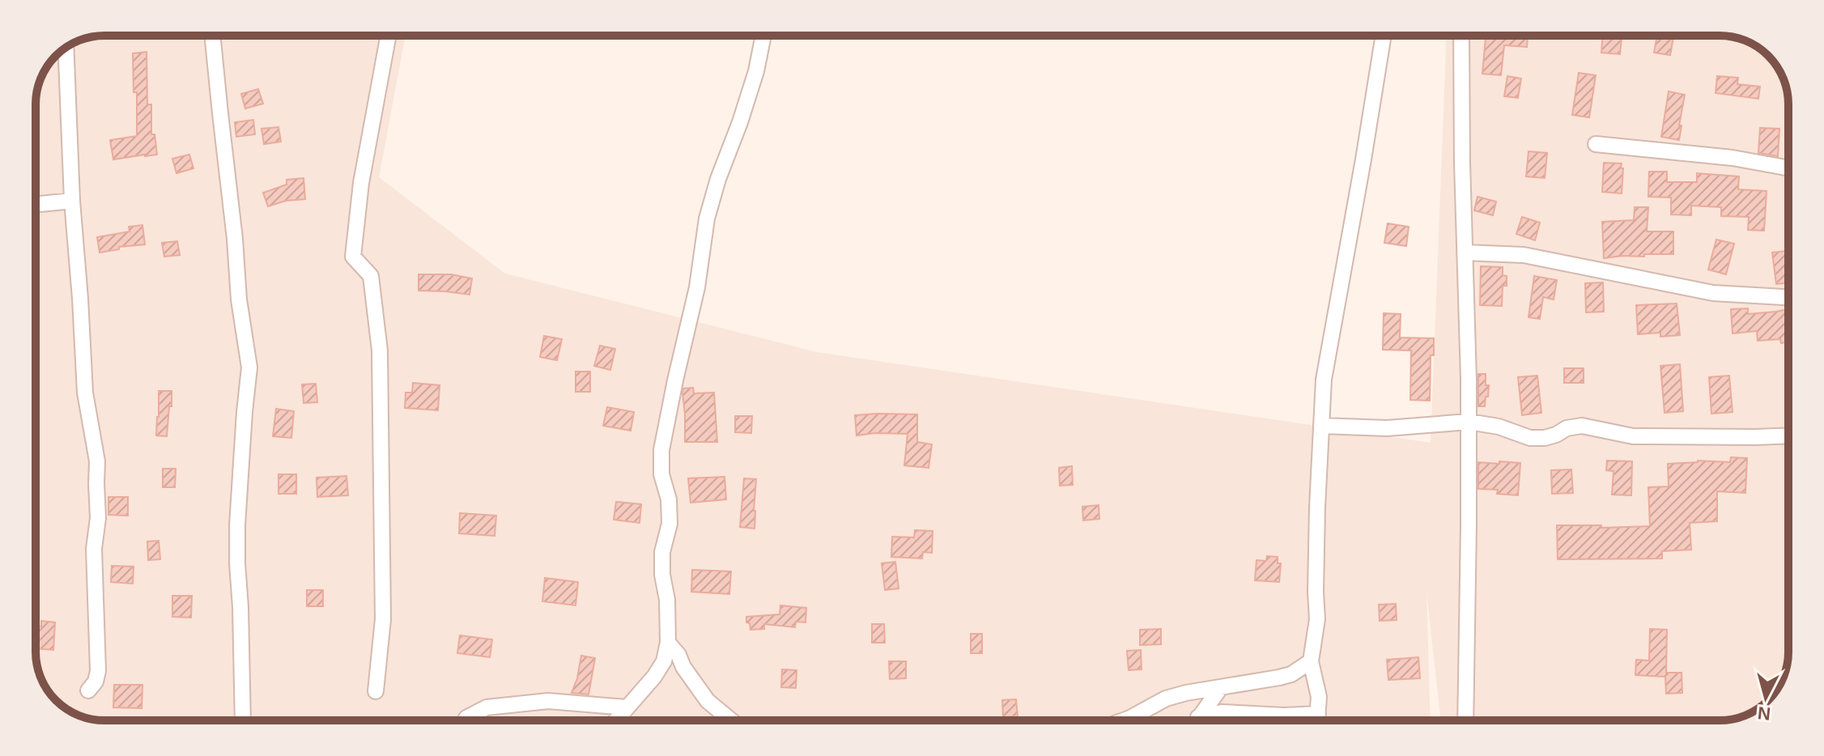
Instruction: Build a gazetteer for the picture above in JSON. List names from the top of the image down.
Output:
{
  "north": "bottom"
}
